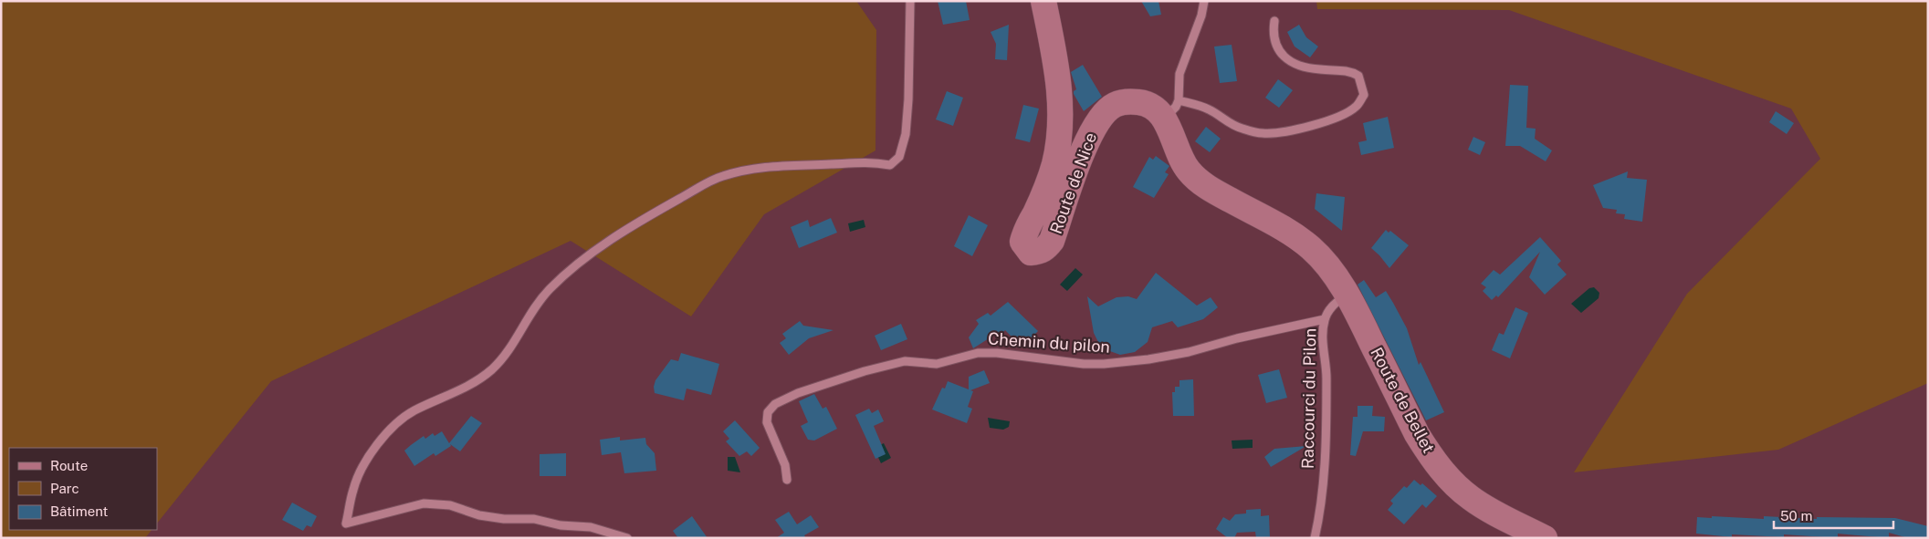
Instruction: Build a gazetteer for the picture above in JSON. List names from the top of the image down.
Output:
{
  "streets": {
    "main road": ["Route de Nice", "Route de Bellet"],
    "street": ["Chemin du pilon", "Raccourci du Pilon"]
  },
  "crossings": [
    ["Route de Nice", "Route de Bellet"],
    ["Chemin du pilon", "Raccourci du Pilon"],
    ["Raccourci du Pilon", "Route de Bellet"]
  ],
  "legend": ["Route", "Parc", "Bâtiment"],
  "scale_bar": "50 m"
}
